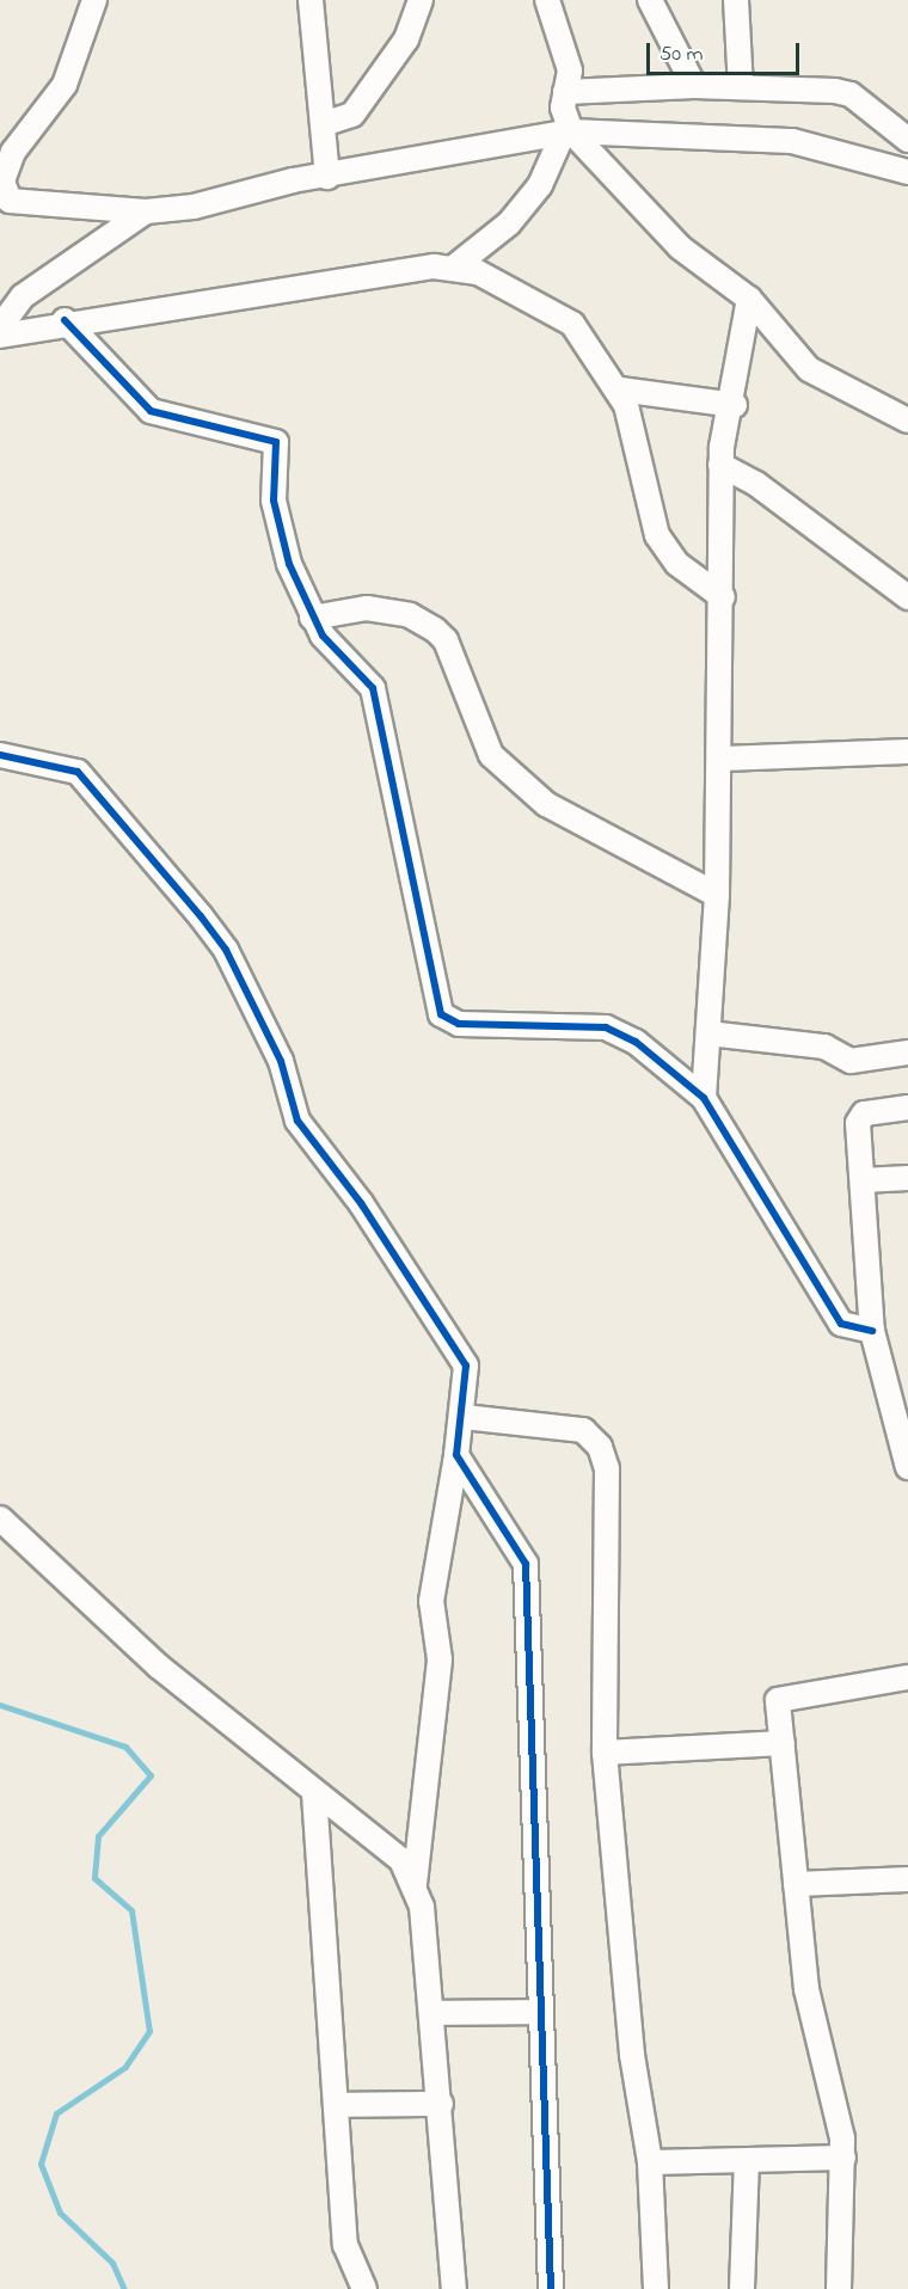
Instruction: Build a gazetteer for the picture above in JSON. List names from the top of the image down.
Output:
{
  "scale_bar": "50 m"
}
